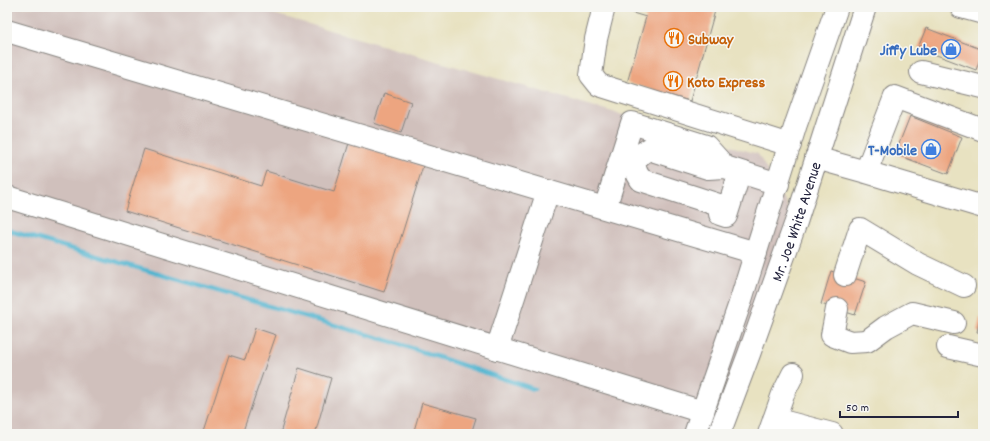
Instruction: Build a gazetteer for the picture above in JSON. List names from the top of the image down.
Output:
{
  "streets": {
    "main road": ["Mr. Joe White Avenue"]
  },
  "places": {
    "restaurant": ["Subway", "Koto Express"],
    "shop": ["Jiffy Lube", "T-Mobile"]
  },
  "scale_bar": "50 m"
}
